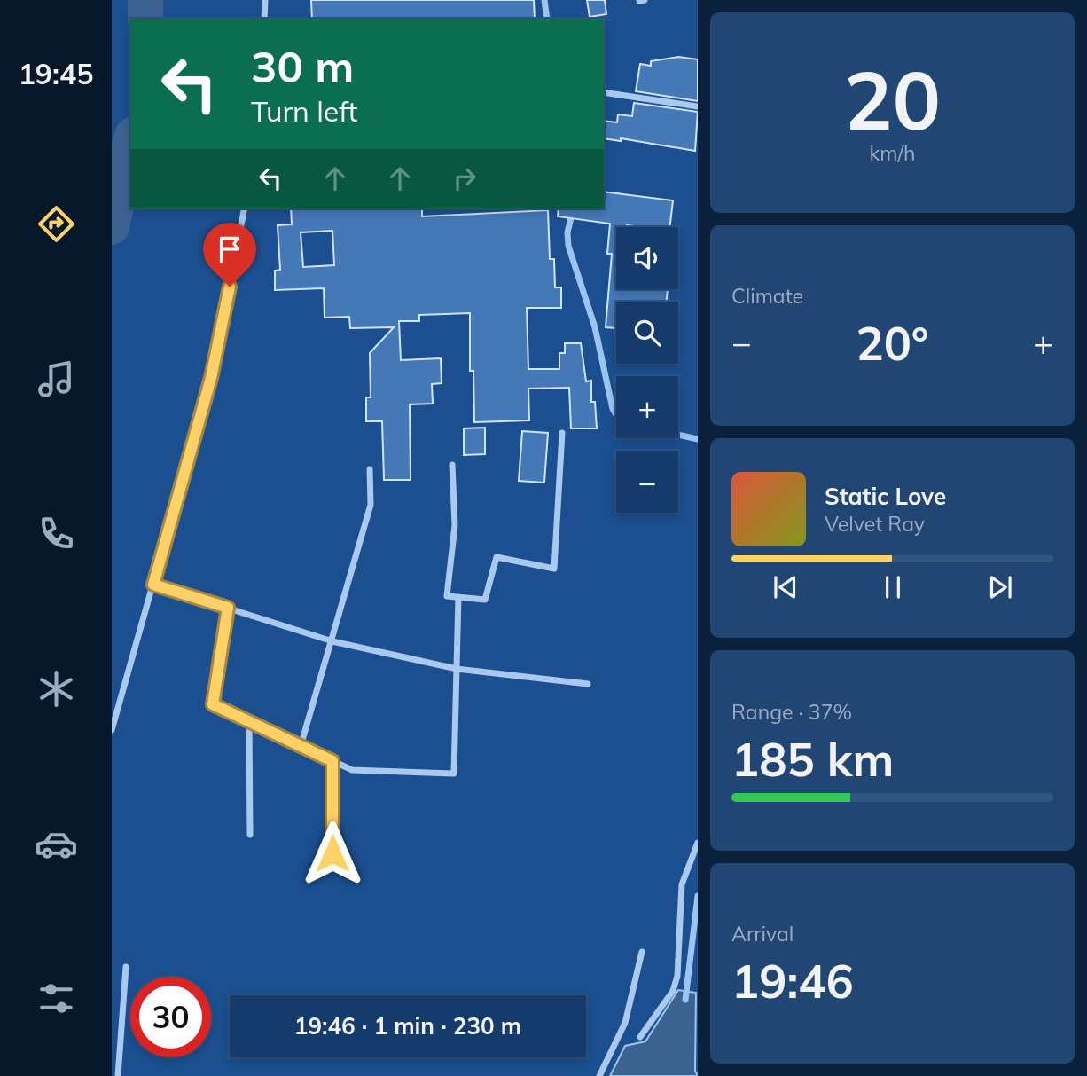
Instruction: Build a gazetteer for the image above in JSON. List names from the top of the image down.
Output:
{
  "page": {
    "tabs": "19:45",
    "tile": [
      ["20", "km/h"],
      "Climate",
      ["Range · 37%", "185 km"],
      ["Arrival", "19:46"]
    ],
    "turn": ["30 m", "Turn left"],
    "map_buttons": ["+", "−"],
    "heat": ["−", "20°", "+"],
    "song": ["Static Love", "Velvet Ray"],
    "limit": "30",
    "trip": "19:46 · 1 min · 230 m"
  }
}
